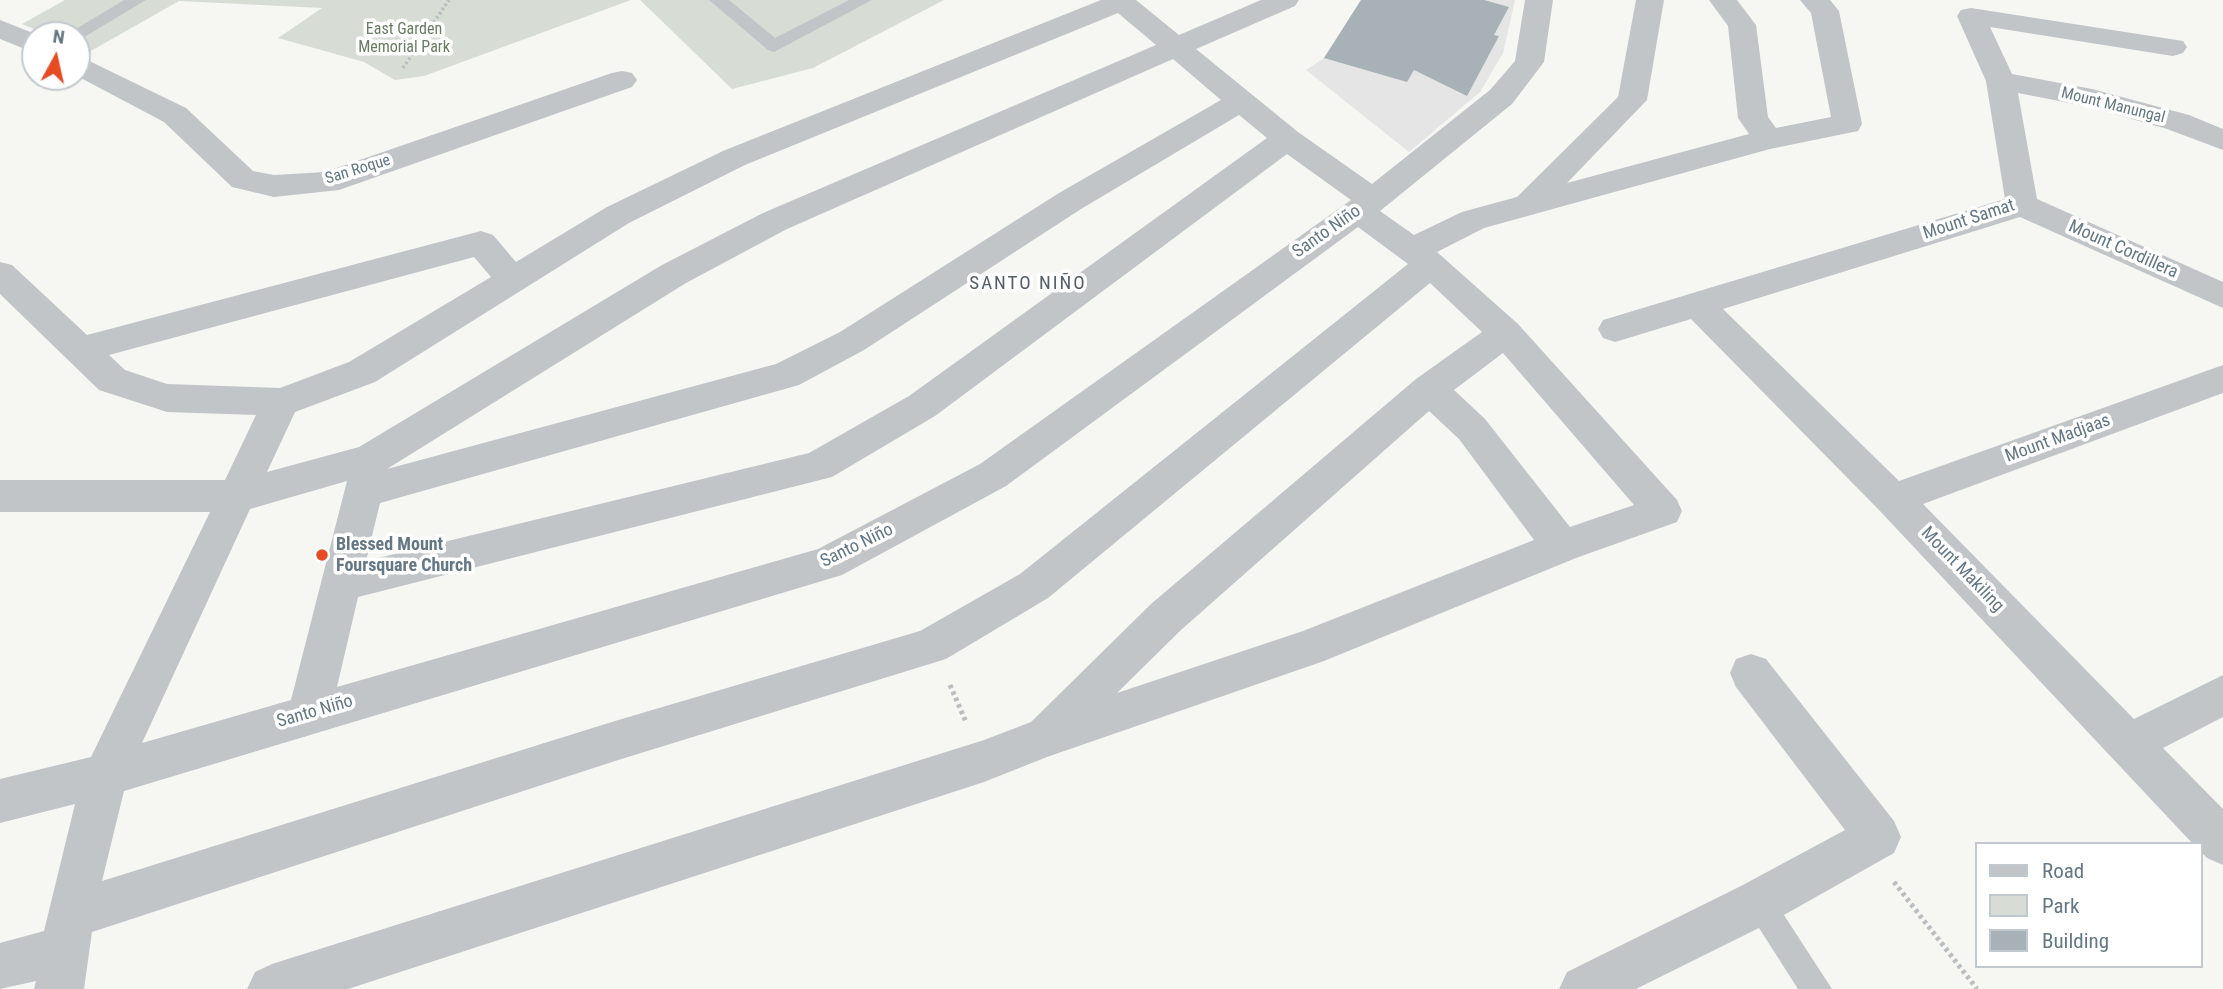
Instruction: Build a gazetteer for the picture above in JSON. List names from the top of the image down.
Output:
{
  "streets": {
    "street": [
      "Mount Manungal",
      "San Roque",
      "Mount Samat",
      "Santo Niño",
      "Mount Cordillera",
      "Mount Madjaas",
      "Mount Makiling"
    ]
  },
  "crossings": [
    ["Mount Manungal", "Mount Samat"],
    ["Mount Samat", "Mount Cordillera"],
    ["Mount Samat", "Mount Makiling"],
    ["Mount Madjaas", "Mount Makiling"]
  ],
  "districts": ["SANTO NIÑO"],
  "parks": ["East Garden Memorial Park"],
  "places": ["Blessed Mount Foursquare Church"],
  "legend": ["Road", "Park", "Building"],
  "north": "top"
}
